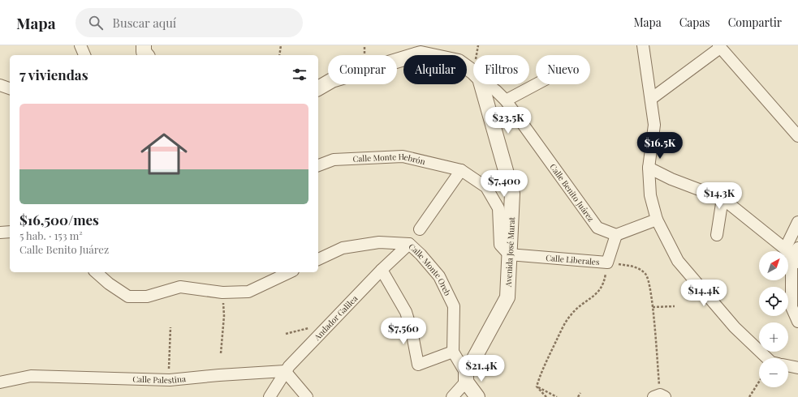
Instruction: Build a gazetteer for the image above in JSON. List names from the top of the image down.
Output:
{
  "streets": {
    "street": [
      "Calle Monte Hebrón",
      "Calle Benito Juárez",
      "Avenida José Murat",
      "Calle Liberales",
      "Calle Monte Oreb",
      "Andador Galilea",
      "Calle Palestina"
    ]
  },
  "crossings": [
    ["Calle Benito Juárez", "Calle Liberales"],
    ["Avenida José Murat", "Calle Liberales"],
    ["Calle Monte Oreb", "Andador Galilea"],
    ["Andador Galilea", "Calle Palestina"]
  ],
  "north": "top right",
  "page": {
    "header": "Mapa",
    "search": "Buscar aquí",
    "nav": ["Mapa", "Capas", "Compartir"],
    "chip": [
      "Comprar",
      "Alquilar",
      "Filtros",
      "Nuevo"
    ],
    "heading": "7 viviendas",
    "list": [
      {
        "name": "$16,500/mes",
        "note": "5 hab. · 153 m² · Calle Benito Juárez"
      }
    ],
    "price": [
      "$23.5K",
      "$16.5K",
      "$7,400",
      "$14.3K",
      "$14.4K",
      "$7,560",
      "$21.4K"
    ],
    "map_buttons": ["+", "−"]
  }
}
